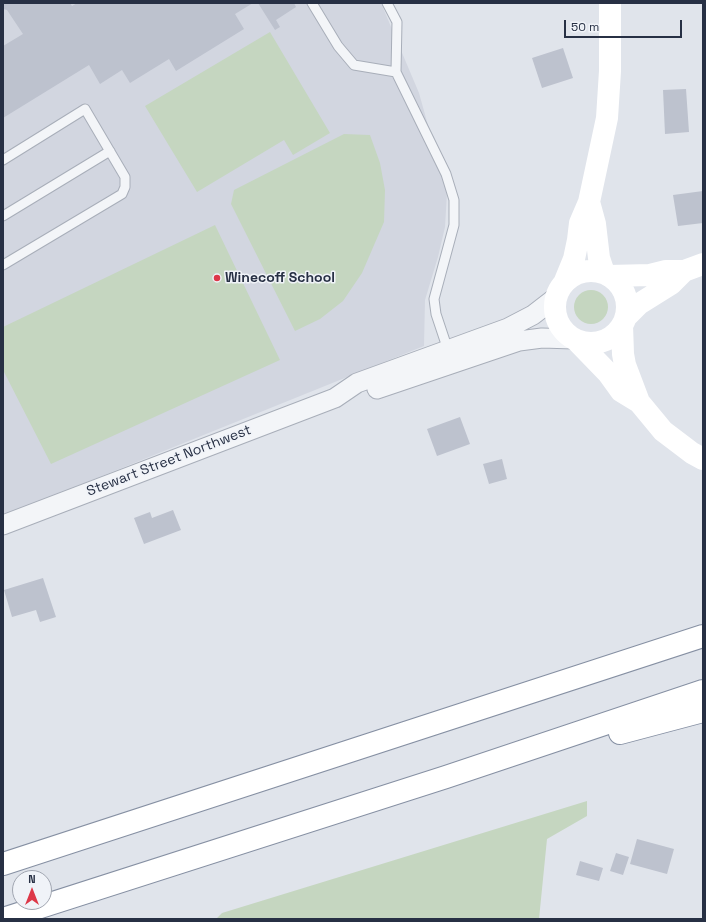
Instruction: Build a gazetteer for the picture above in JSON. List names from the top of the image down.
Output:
{
  "streets": {
    "street": ["Stewart Street Northwest"]
  },
  "places": ["Winecoff School"],
  "scale_bar": "50 m",
  "north": "top"
}
